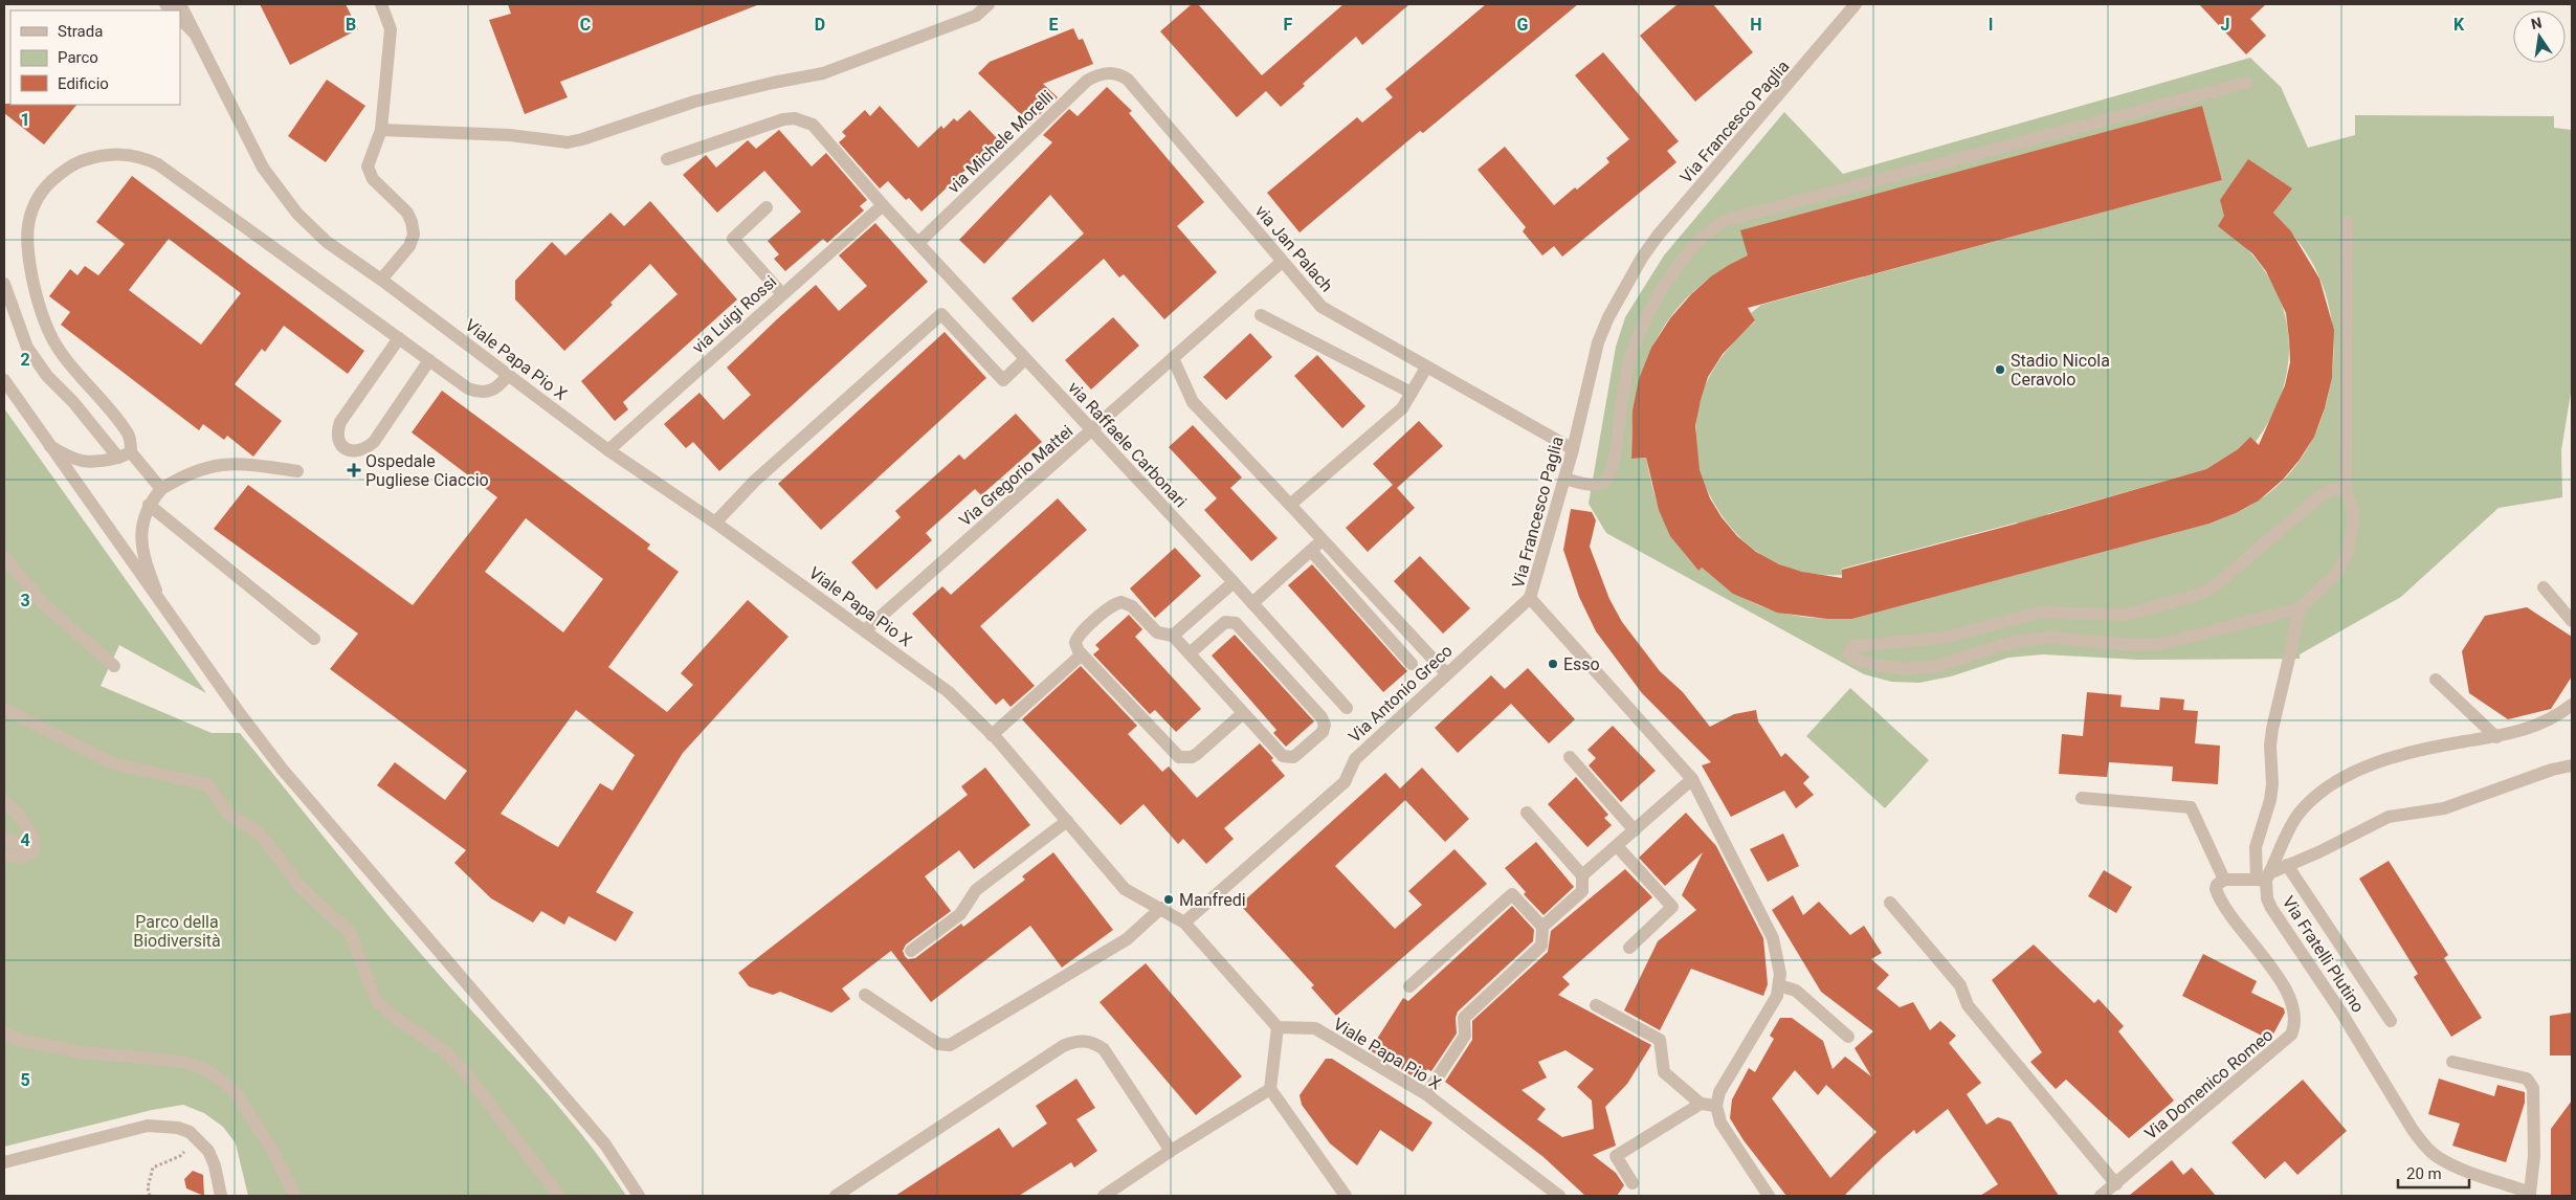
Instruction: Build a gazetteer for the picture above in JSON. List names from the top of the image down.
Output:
{
  "streets": {
    "street": [
      "Via Francesco Paglia",
      "via Michele Morelli",
      "via Jan Palach",
      "via Luigi Rossi",
      "Viale Papa Pio X",
      "via Raffaele Carbonari",
      "Via Gregorio Mattei",
      "Via Antonio Greco",
      "Via Fratelli Plutino",
      "Via Domenico Romeo"
    ]
  },
  "crossings": [
    ["Via Francesco Paglia", "via Jan Palach"],
    ["Via Francesco Paglia", "Via Antonio Greco"],
    ["via Michele Morelli", "via Jan Palach"],
    ["via Michele Morelli", "via Raffaele Carbonari"],
    ["via Jan Palach", "Via Gregorio Mattei"],
    ["via Luigi Rossi", "Viale Papa Pio X"],
    ["via Luigi Rossi", "via Raffaele Carbonari"],
    ["Viale Papa Pio X", "Via Gregorio Mattei"],
    ["Viale Papa Pio X", "Via Antonio Greco"],
    ["via Raffaele Carbonari", "Via Gregorio Mattei"]
  ],
  "parks": ["Parco della Biodiversità"],
  "places": {
    "other": ["Stadio Nicola Ceravolo", "Esso", "Manfredi"],
    "health": ["Ospedale Pugliese Ciaccio"]
  },
  "legend": ["Strada", "Parco", "Edificio"],
  "scale_bar": "20 m",
  "north": "top",
  "grid": {
    "columns": [
      "B",
      "C",
      "D",
      "E",
      "F",
      "G",
      "H",
      "I",
      "J",
      "K"
    ],
    "rows": [
      "1",
      "2",
      "3",
      "4",
      "5"
    ]
  }
}
